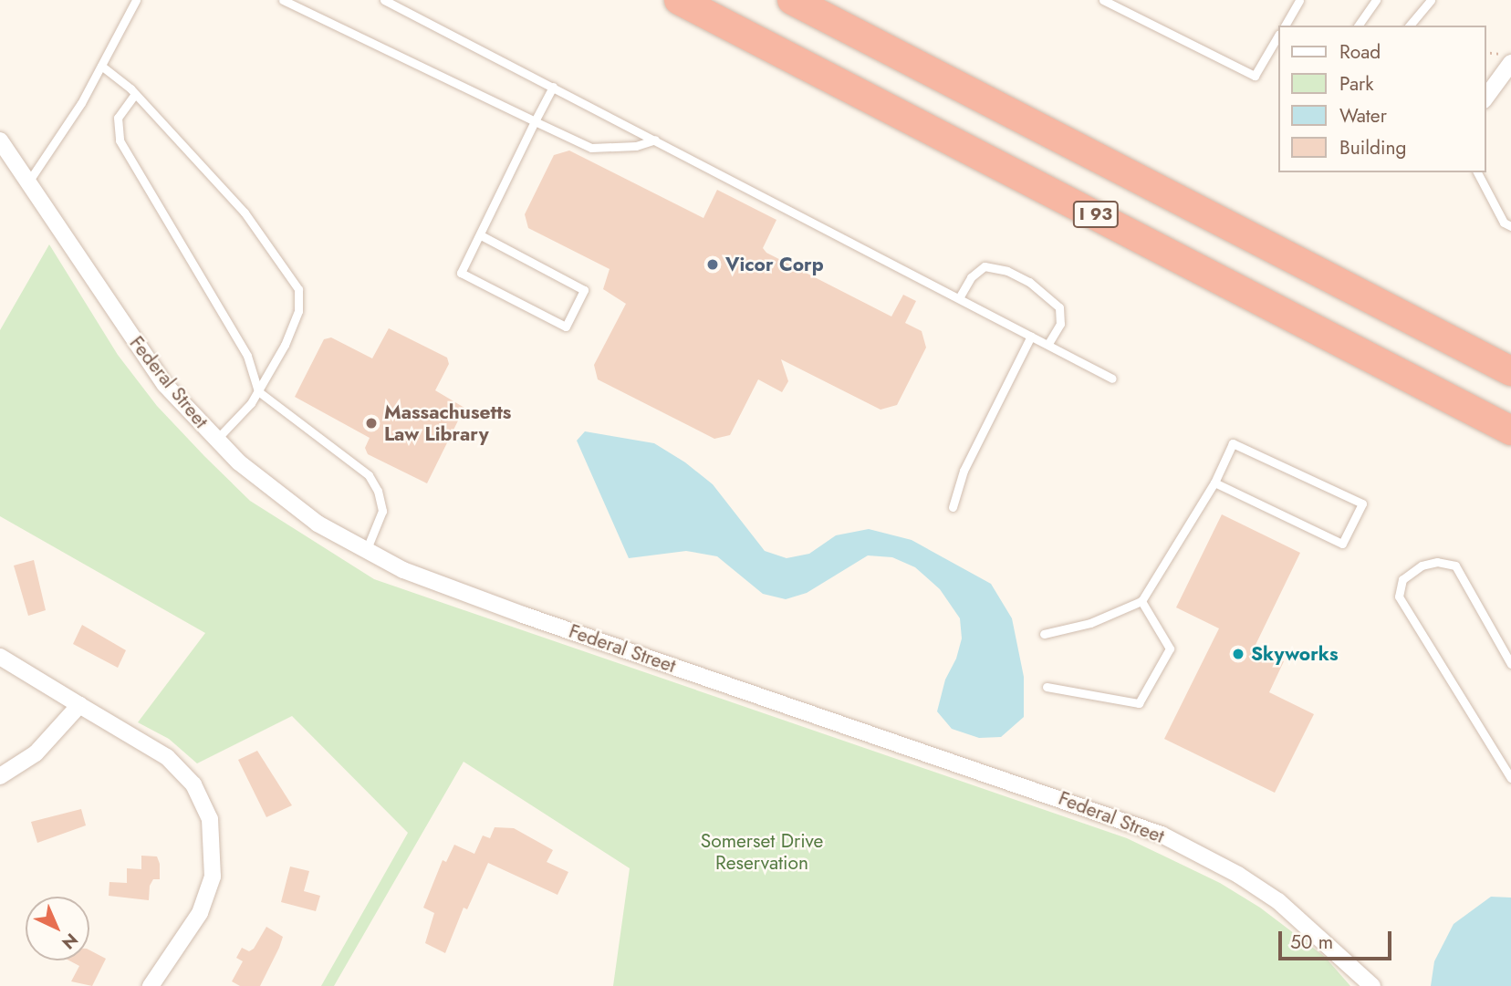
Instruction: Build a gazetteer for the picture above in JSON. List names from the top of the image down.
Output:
{
  "streets": {
    "highway": ["I 93"],
    "street": ["Federal Street"]
  },
  "parks": ["Somerset Drive Reservation"],
  "places": ["Vicor Corp", "Massachusetts Law Library", "Skyworks"],
  "legend": [
    "Road",
    "Park",
    "Water",
    "Building"
  ],
  "scale_bar": "50 m",
  "north": "bottom right"
}
